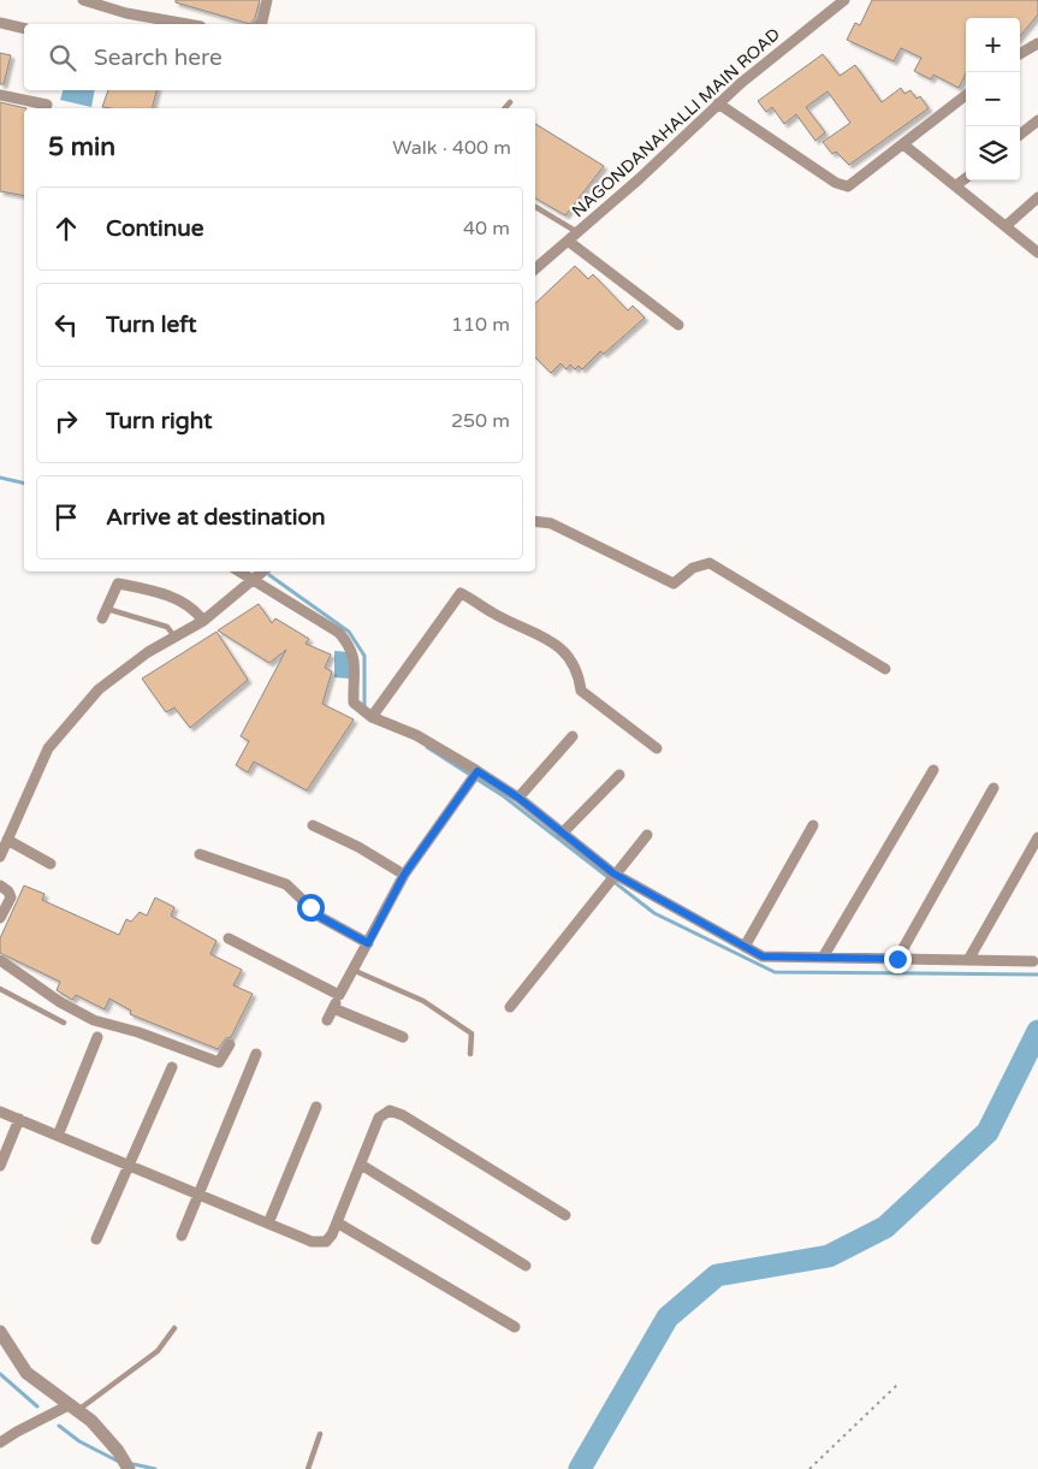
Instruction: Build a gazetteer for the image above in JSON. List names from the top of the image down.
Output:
{
  "streets": {
    "street": ["NAGONDANAHALLI MAIN ROAD"]
  },
  "page": {
    "map_buttons": ["+", "−"],
    "search": "Search here",
    "heading": ["5 min", "Walk · 400 m"],
    "list": [
      ["Continue", "40 m"],
      ["Turn left", "110 m"],
      ["Turn right", "250 m"],
      "Arrive at destination"
    ]
  }
}
